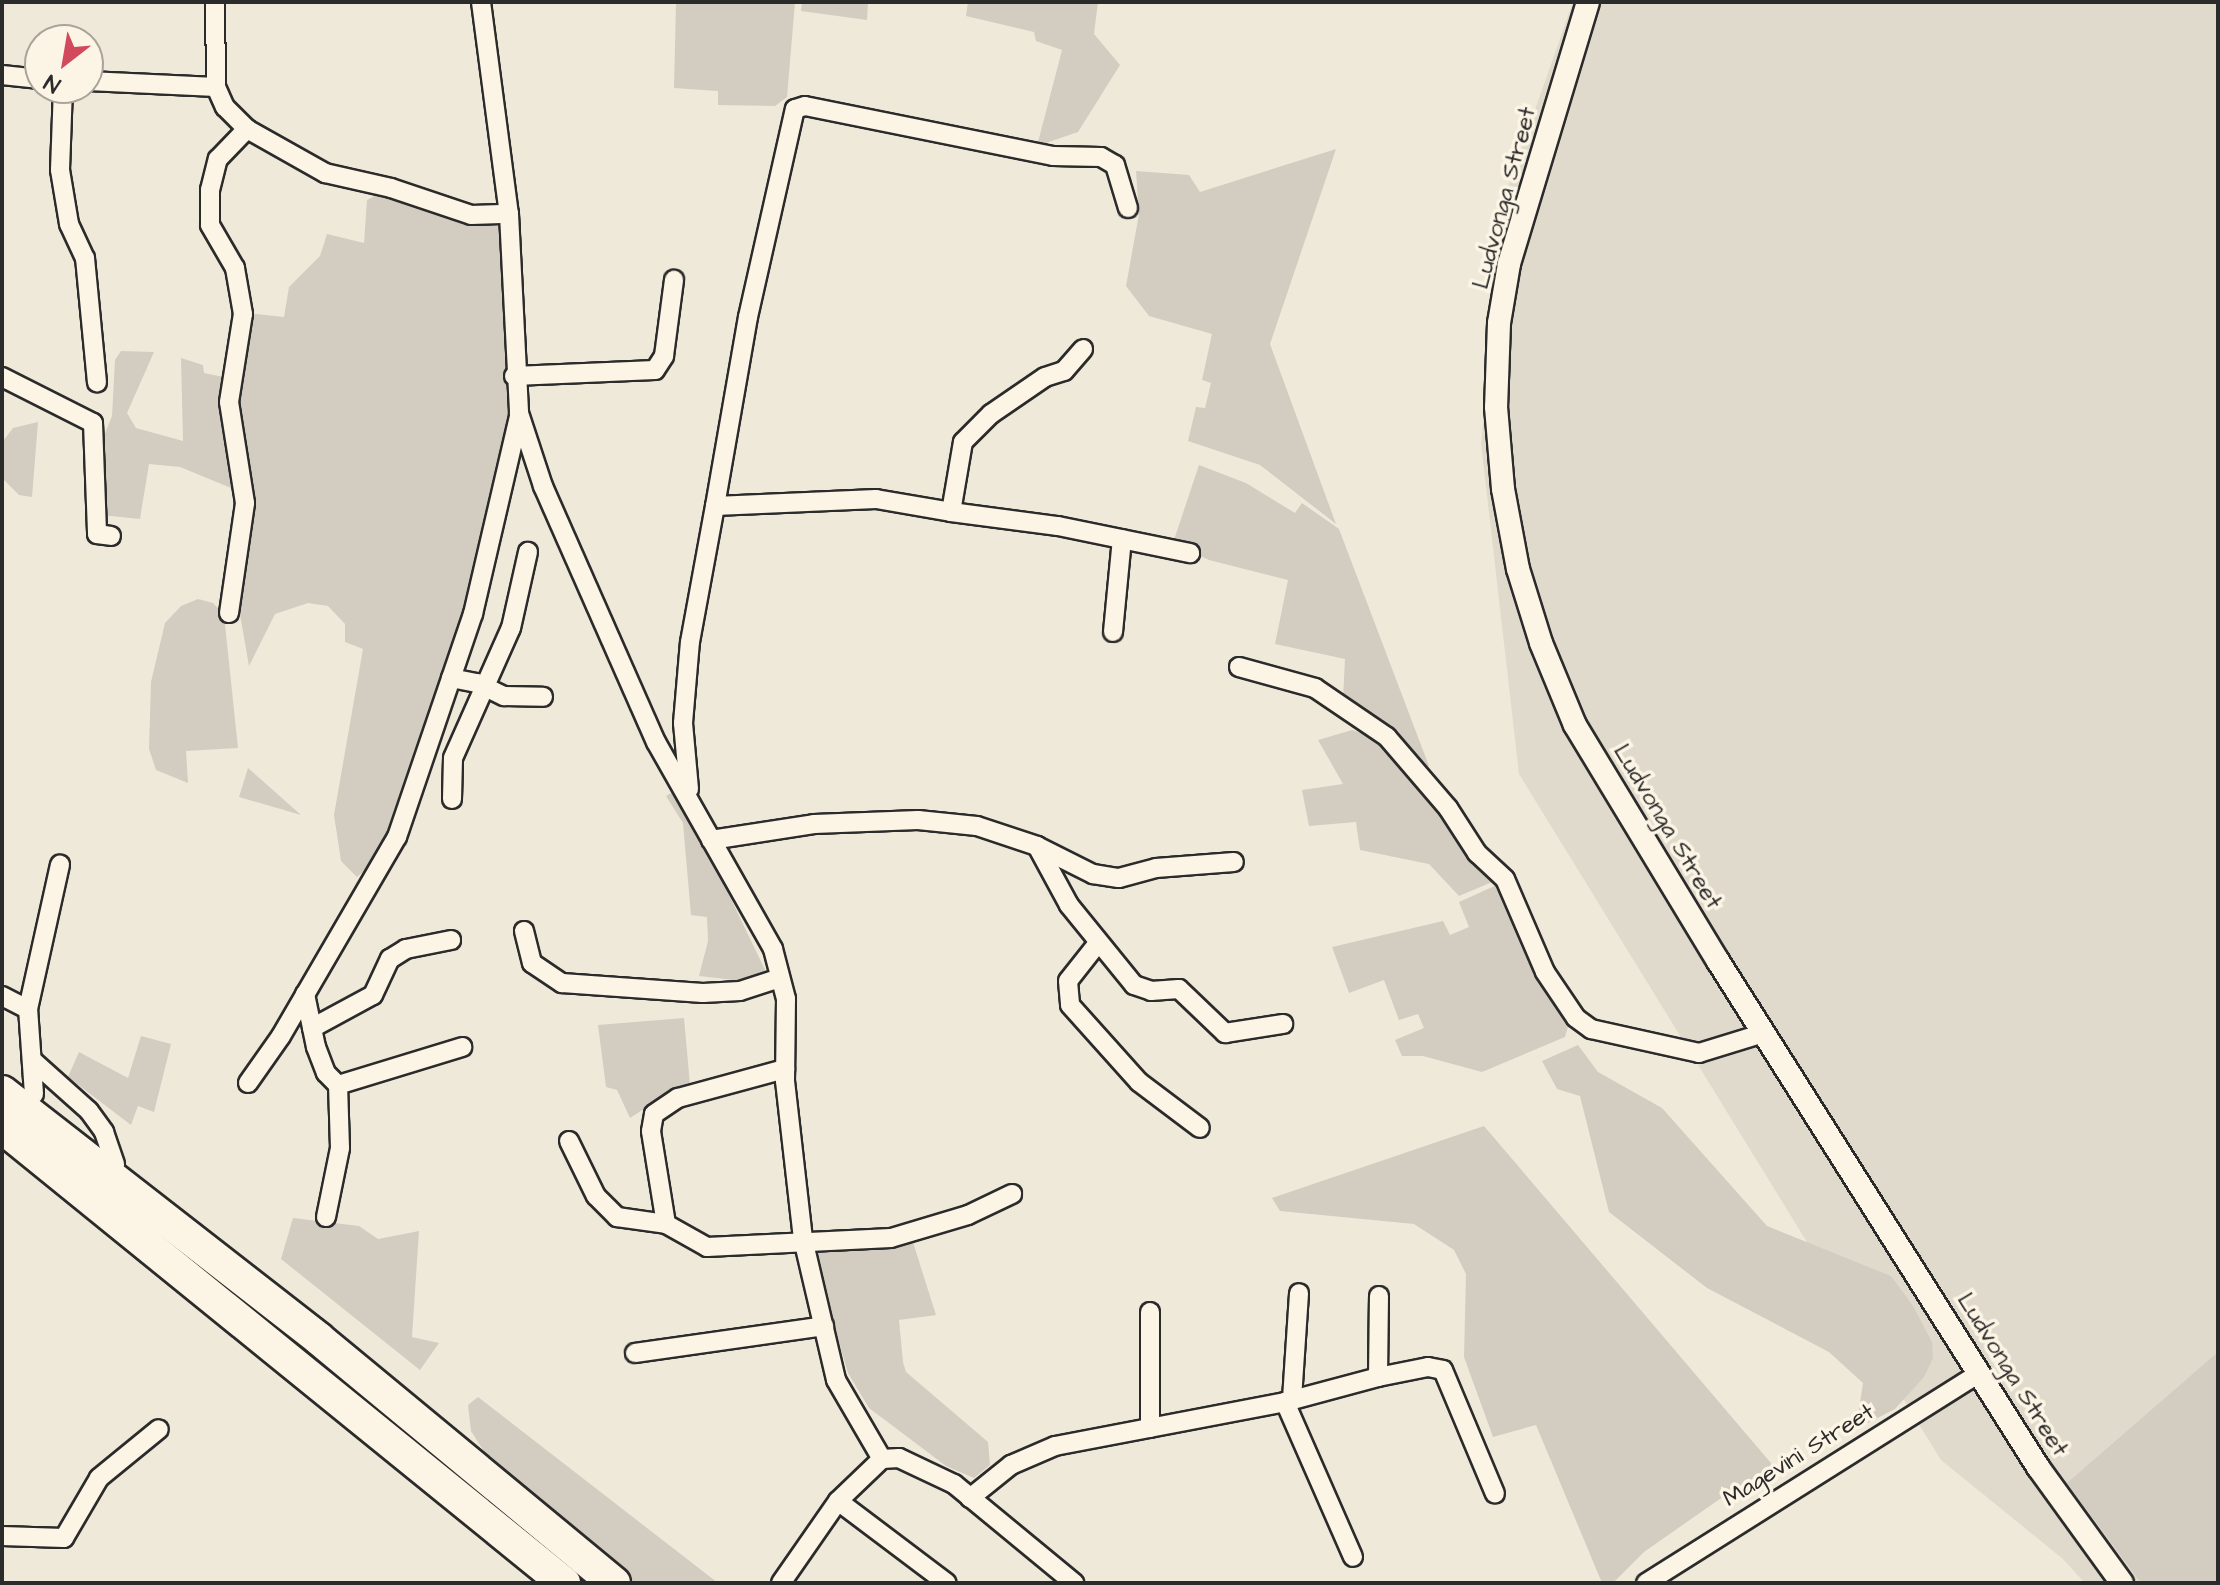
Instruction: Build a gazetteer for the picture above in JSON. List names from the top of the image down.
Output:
{
  "streets": {
    "street": ["Ludvonga Street", "Magevini Street"]
  },
  "crossings": [
    ["Ludvonga Street", "Magevini Street"]
  ],
  "north": "bottom left"
}
